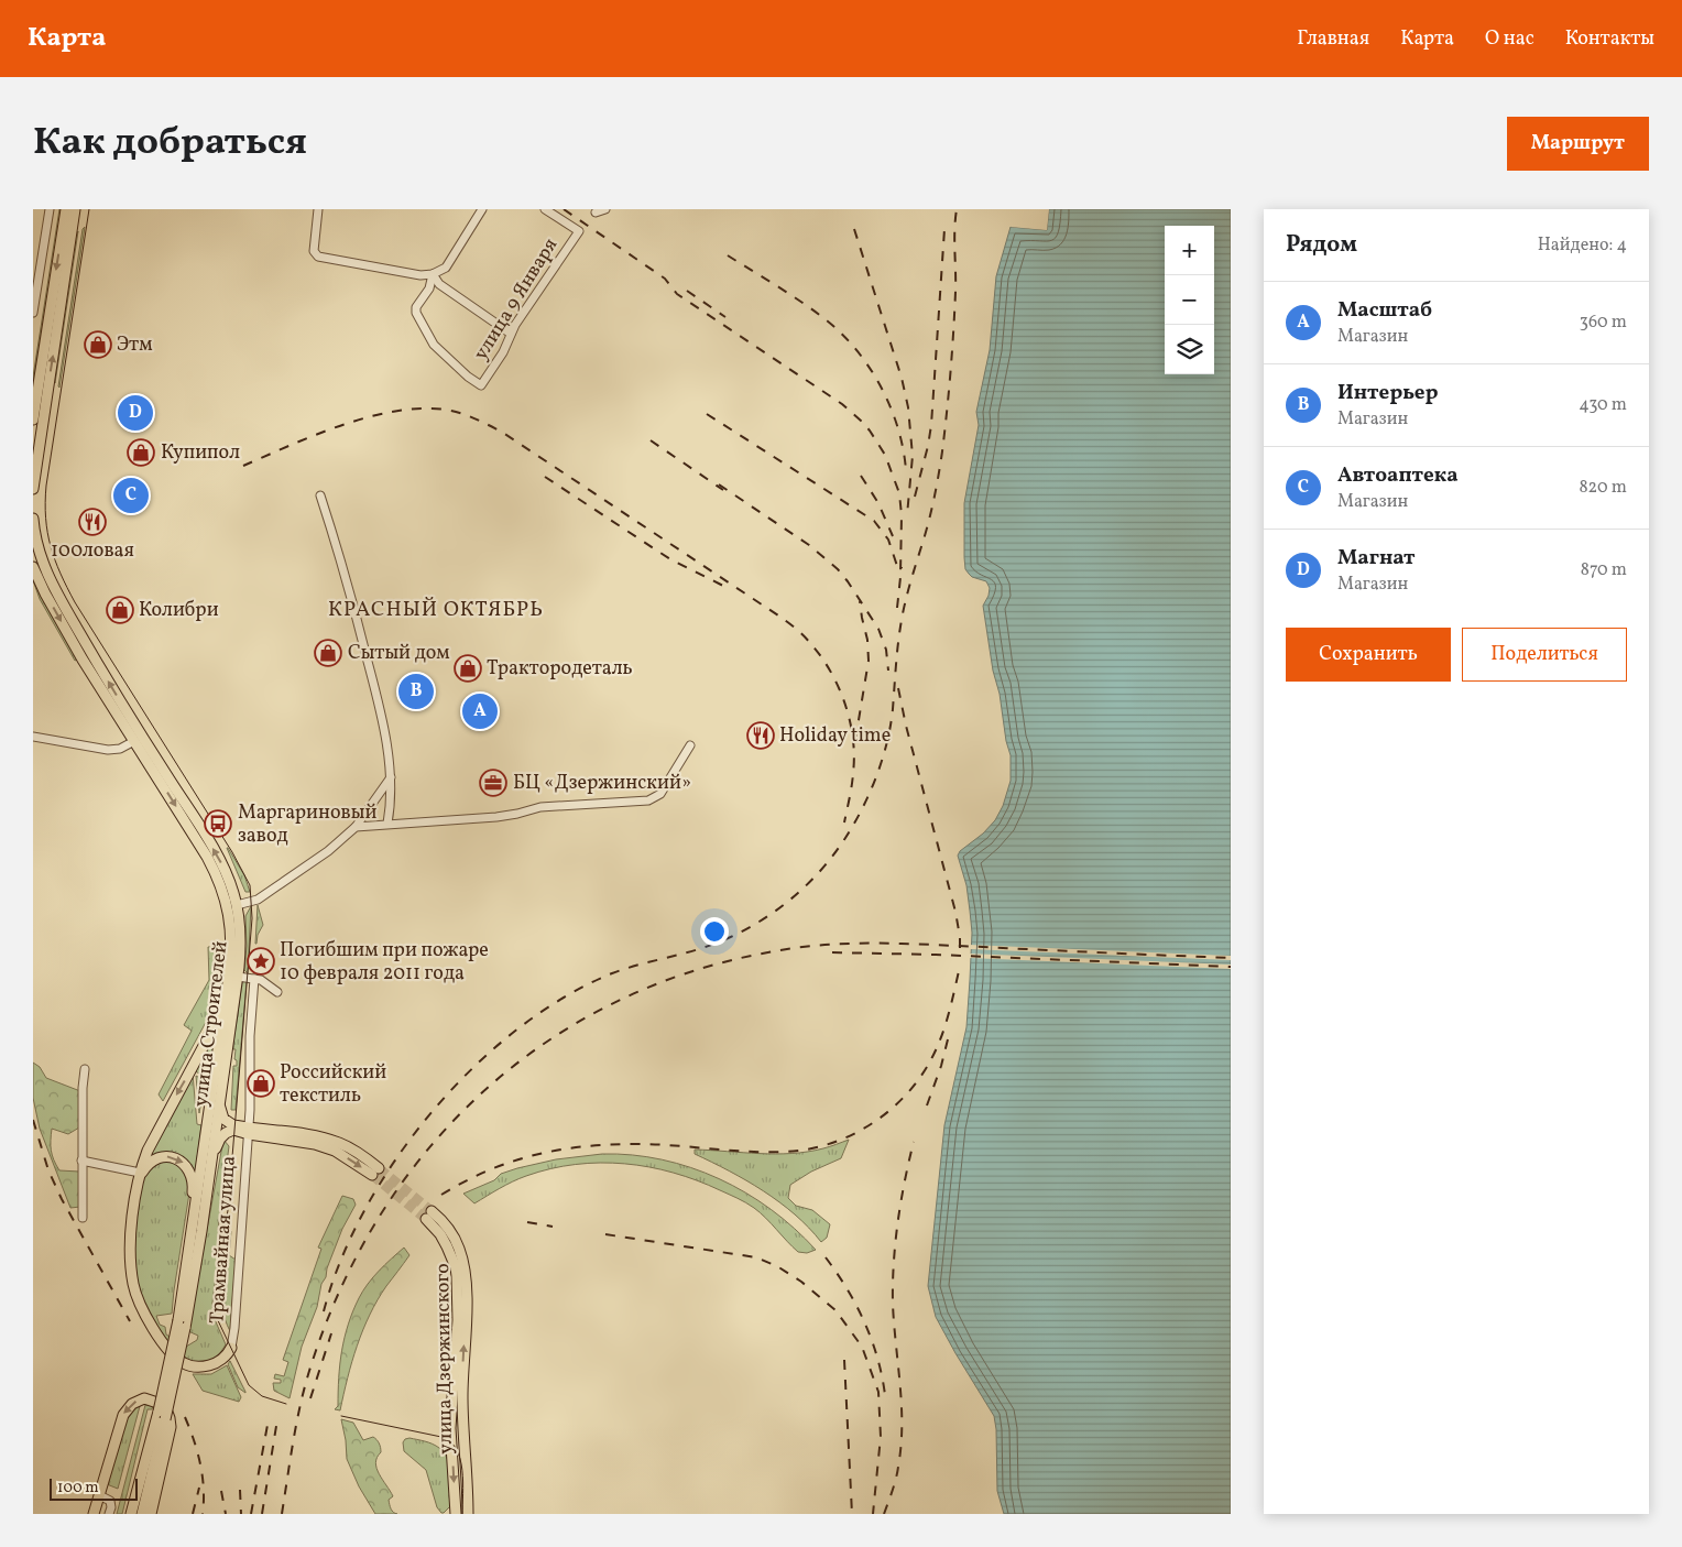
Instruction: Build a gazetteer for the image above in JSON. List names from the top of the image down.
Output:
{
  "streets": {
    "main road": ["улица Строителей", "Трамвайная улица", "улица Дзержинского"],
    "street": ["улица 9 Января"]
  },
  "crossings": [
    ["улица Строителей", "Трамвайная улица"]
  ],
  "districts": ["КРАСНЫЙ ОКТЯБРЬ"],
  "places": {
    "shop": [
      "Этм",
      "Купипол",
      "Колибри",
      "Сытый дом",
      "Трактородеталь",
      "Российский текстиль"
    ],
    "restaurant": ["100ловая", "Holiday time"],
    "office": ["БЦ «Дзержинский»"],
    "bus stop": ["Маргариновый завод"],
    "place": ["Погибшим при пожаре 10 февраля 2011 года"]
  },
  "scale_bar": "100 m",
  "page": {
    "header": "Карта",
    "nav": [
      "Главная",
      "Карта",
      "О нас",
      "Контакты"
    ],
    "title": "Как добраться",
    "buttons": [
      "Маршрут",
      ["Сохранить", "Поделиться"]
    ],
    "heading": ["Рядом", "Найдено: 4"],
    "map_buttons": ["+", "−"],
    "list": [
      {
        "mark": "A",
        "name": "Масштаб",
        "note": "Магазин",
        "value": "360 m"
      },
      {
        "mark": "B",
        "name": "Интерьер",
        "note": "Магазин",
        "value": "430 m"
      },
      {
        "mark": "C",
        "name": "Автоаптека",
        "note": "Магазин",
        "value": "820 m"
      },
      {
        "mark": "D",
        "name": "Магнат",
        "note": "Магазин",
        "value": "870 m"
      }
    ],
    "pins": [
      "D",
      "C",
      "B",
      "A"
    ],
    "scale": "100 m"
  }
}
